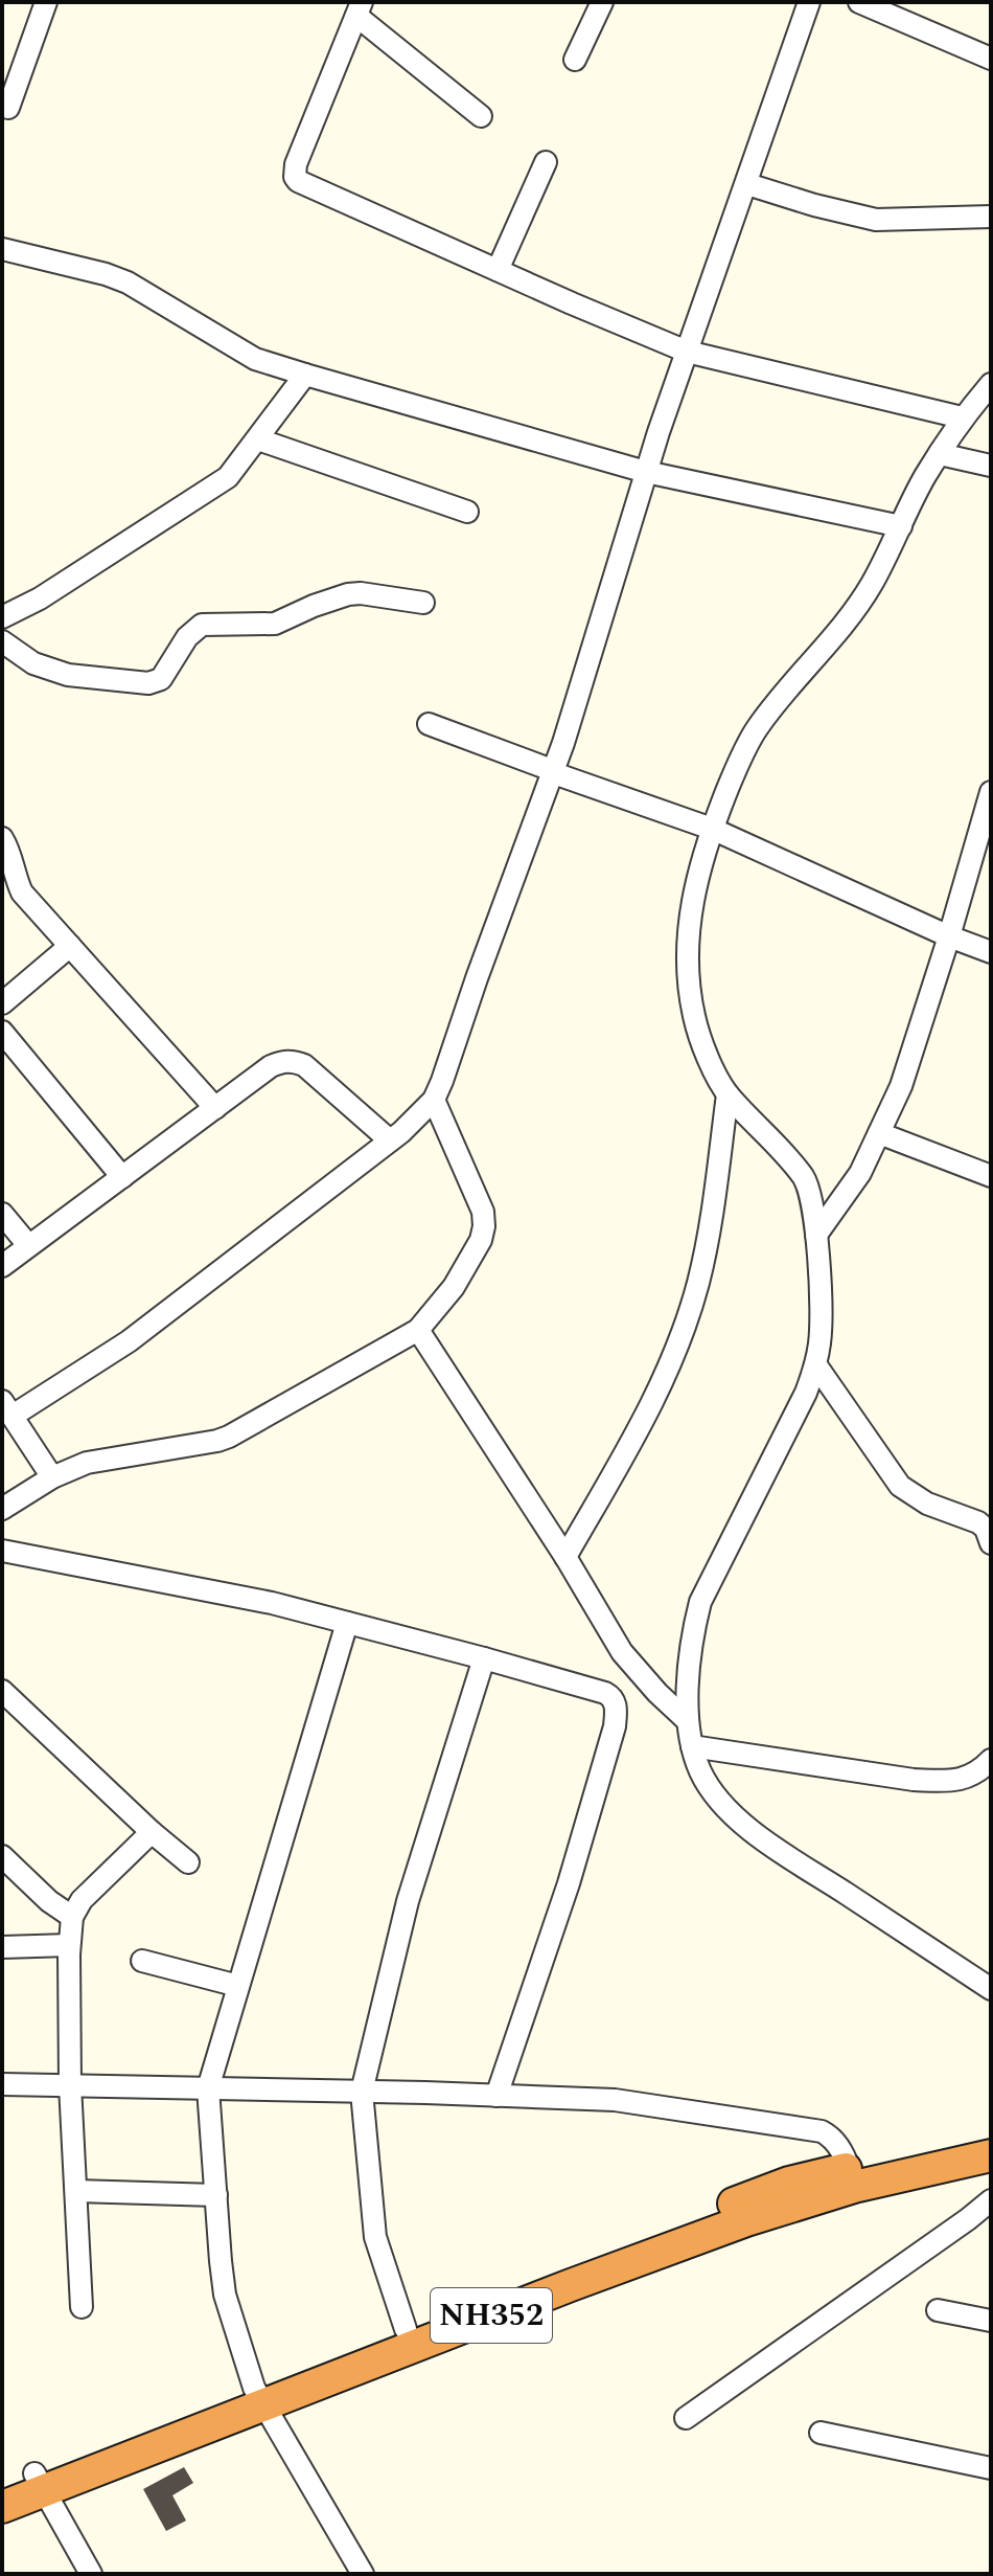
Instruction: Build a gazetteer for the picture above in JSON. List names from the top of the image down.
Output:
{
  "streets": {
    "highway": ["NH352"]
  }
}
